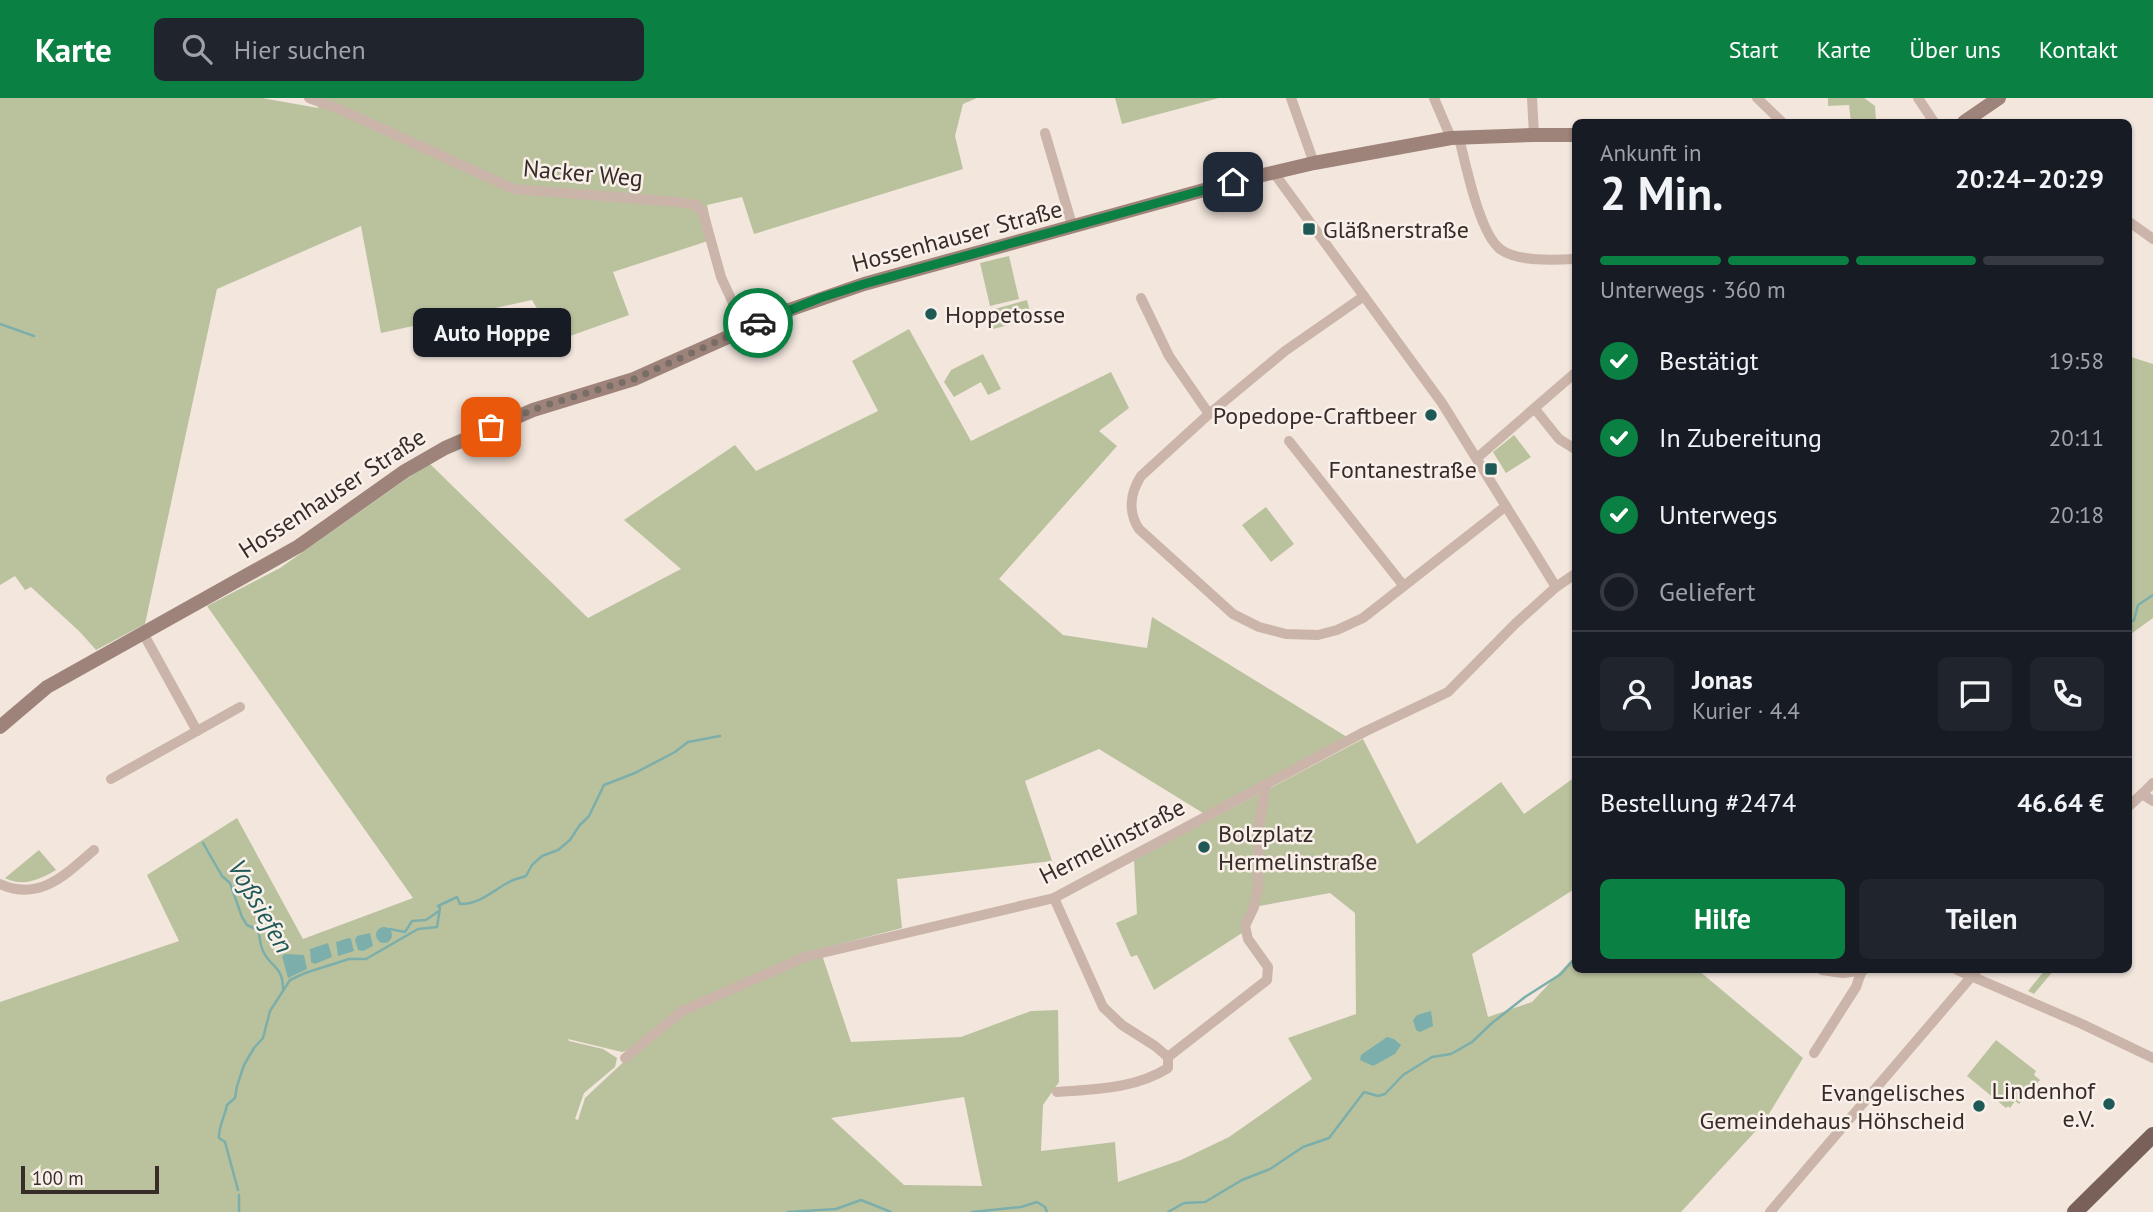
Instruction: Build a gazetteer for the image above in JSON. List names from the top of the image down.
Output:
{
  "streets": {
    "street": ["Nacker Weg", "Hossenhauser Straße", "Hermelinstraße"]
  },
  "crossings": [
    ["Nacker Weg", "Hossenhauser Straße"]
  ],
  "water": ["Voßsiefen"],
  "places": {
    "transit": ["Gläßnerstraße", "Fontanestraße"],
    "other": [
      "Hoppetosse",
      "Popedope-Craftbeer",
      "Auto Hoppe",
      "Bolzplatz Hermelinstraße",
      "Lindenhof e.V.",
      "Evangelisches Gemeindehaus Höhscheid"
    ]
  },
  "scale_bar": "100 m",
  "page": {
    "header": "Karte",
    "search": "Hier suchen",
    "nav": [
      "Start",
      "Karte",
      "Über uns",
      "Kontakt"
    ],
    "heading": ["2 Min.", "Ankunft in", "20:24–20:29"],
    "panel": [
      "Jonas",
      "Kurier · 4.4",
      "Bestellung #2474",
      "46.64 €"
    ],
    "bar": "Unterwegs · 360 m",
    "bubble": "Auto Hoppe",
    "list": [
      ["Bestätigt", "19:58"],
      ["In Zubereitung", "20:11"],
      ["Unterwegs", "20:18"],
      "Geliefert"
    ],
    "buttons": ["Hilfe", "Teilen"],
    "scale": "100 m"
  }
}
